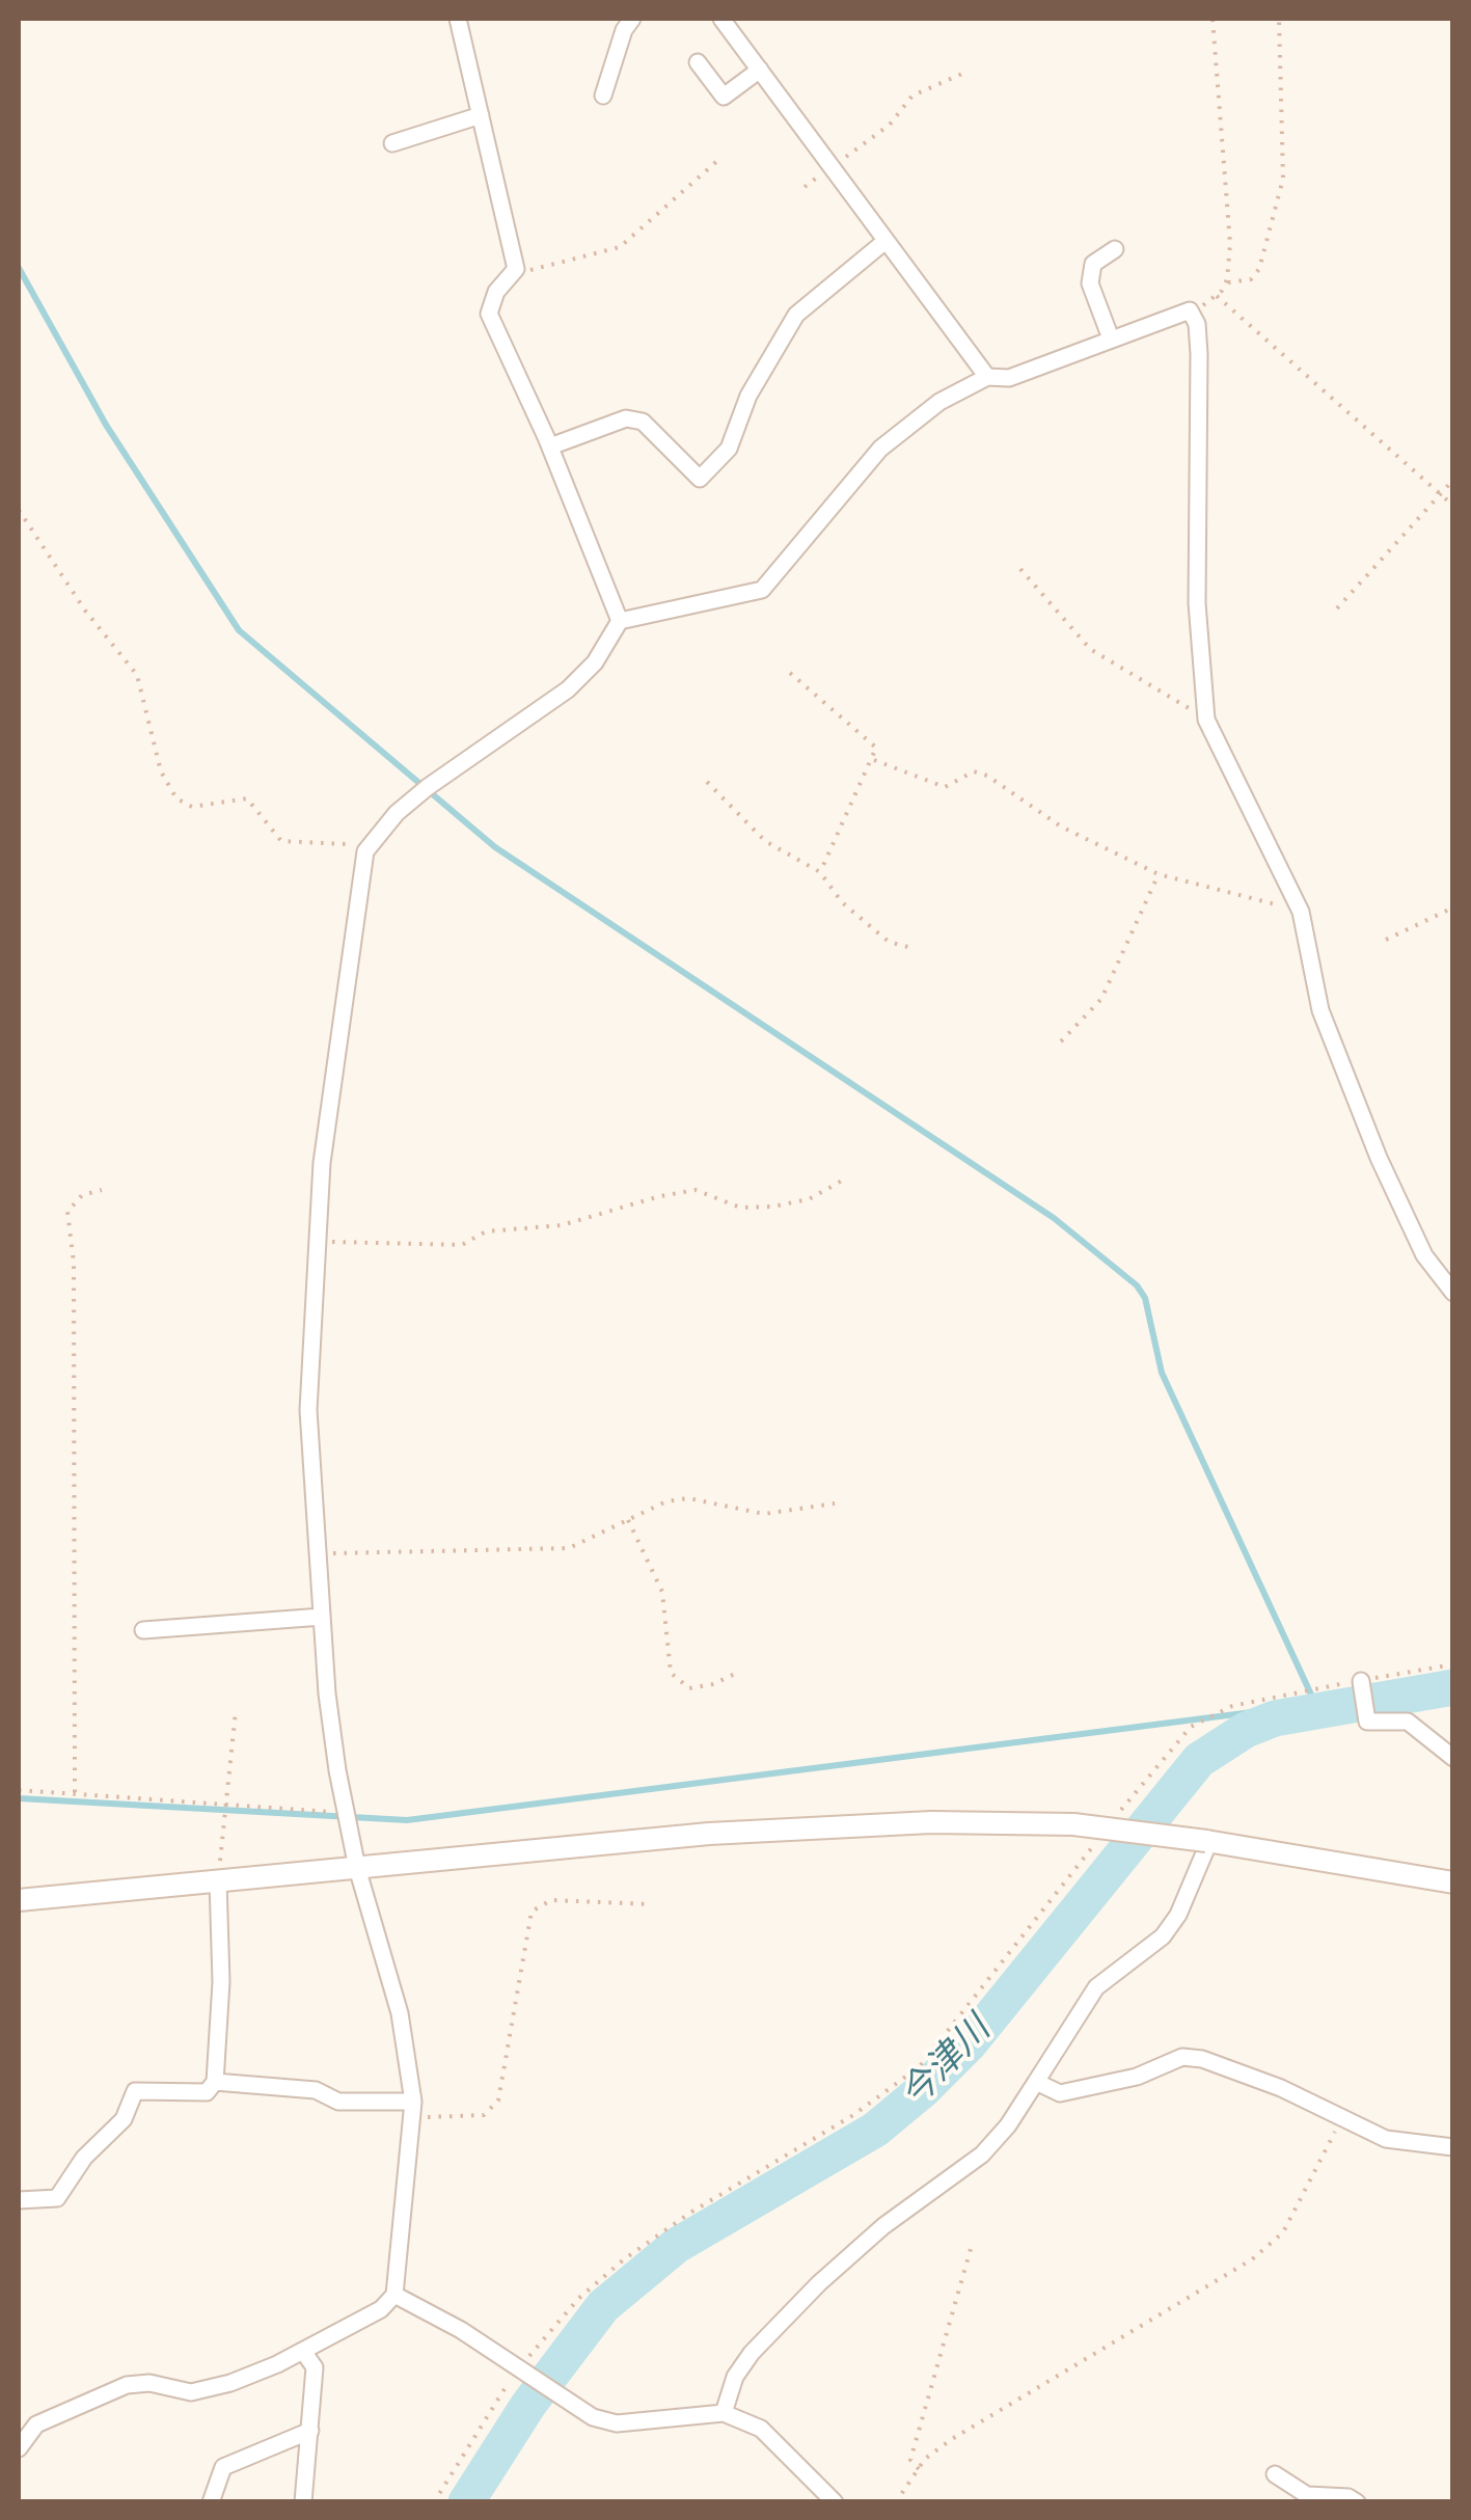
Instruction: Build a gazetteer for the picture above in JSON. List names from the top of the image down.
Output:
{
  "water": ["今津川"]
}
